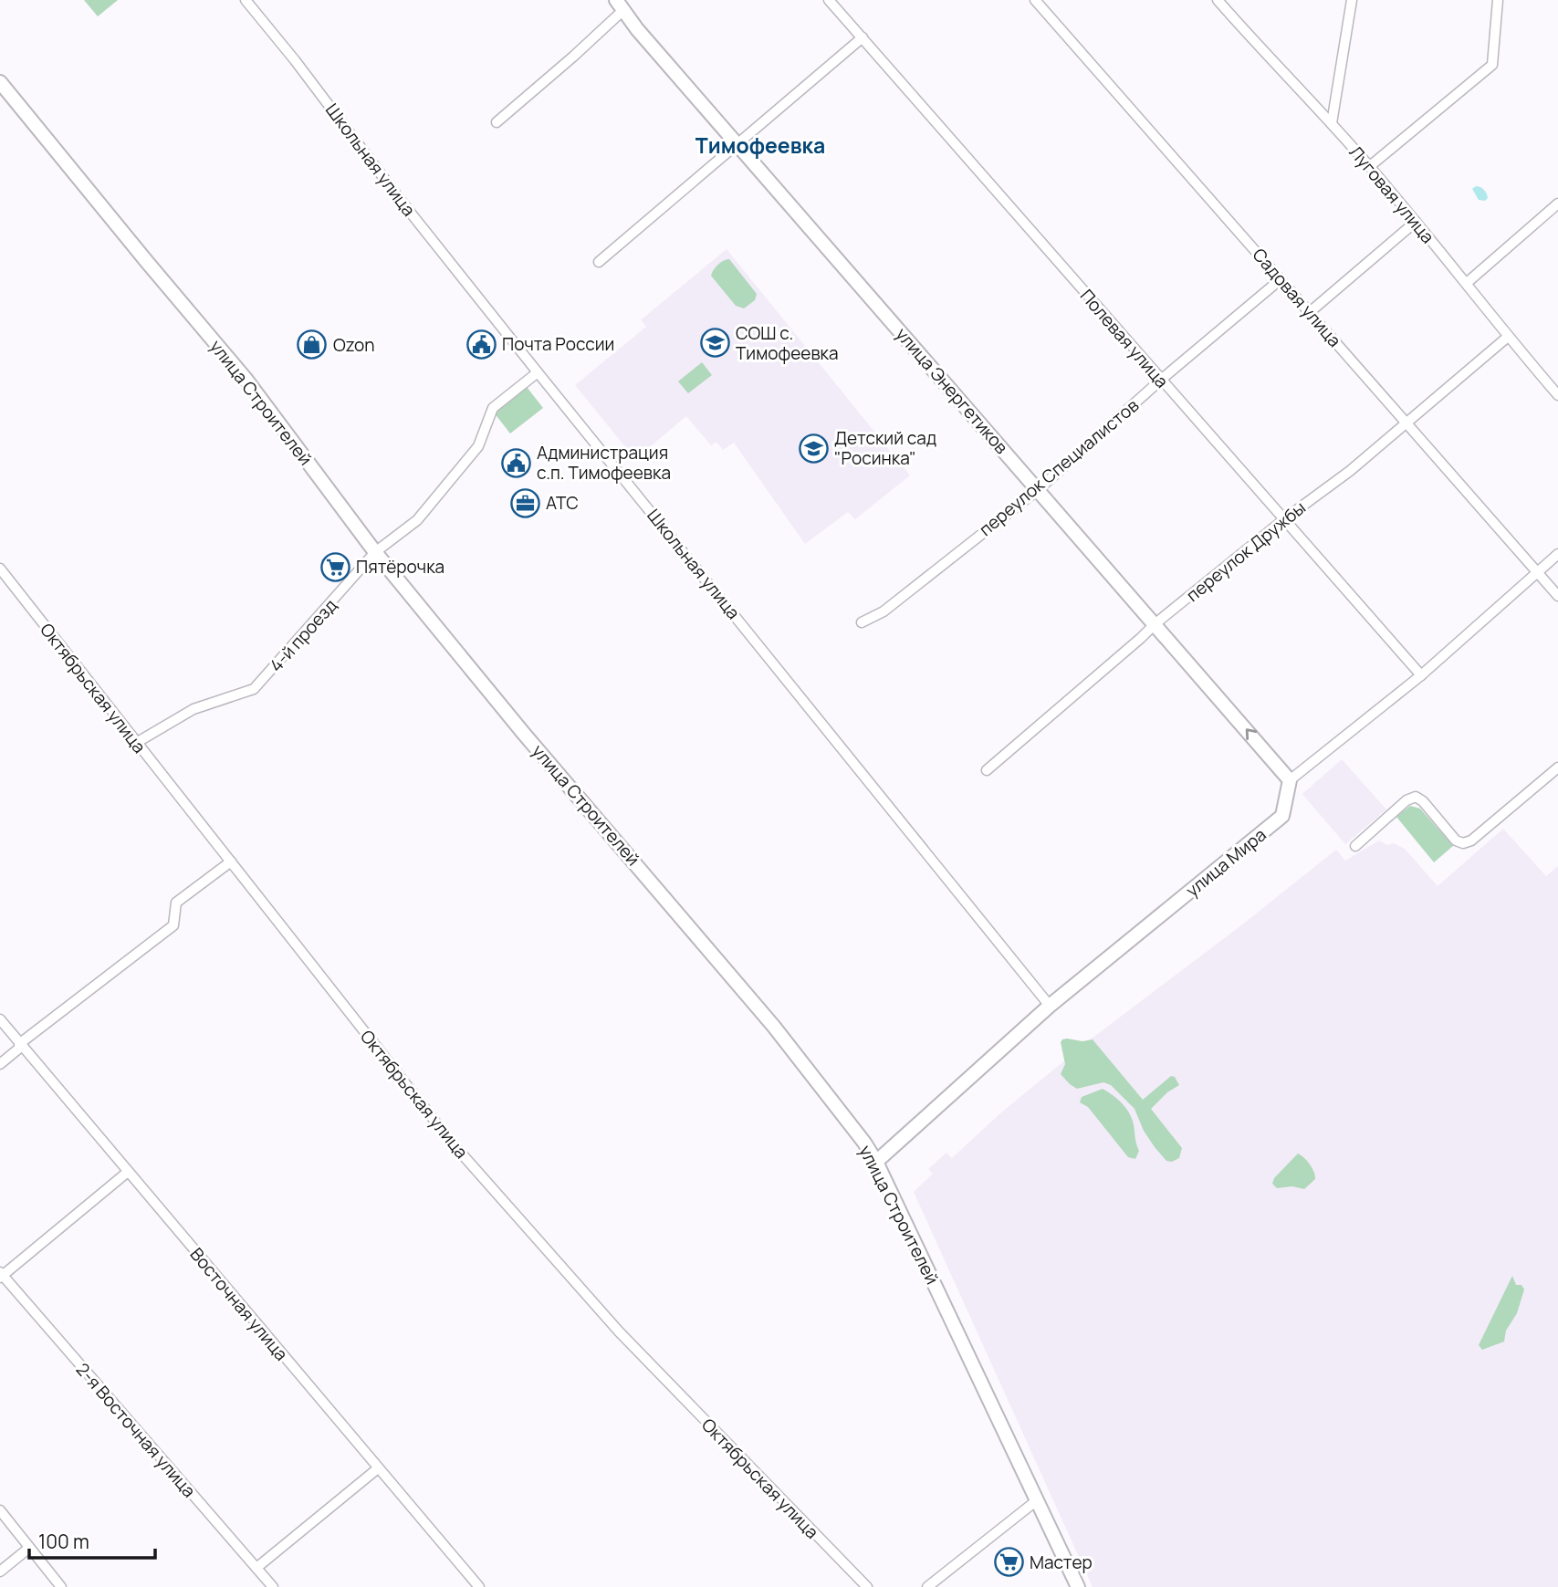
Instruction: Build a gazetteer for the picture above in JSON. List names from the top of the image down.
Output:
{
  "streets": {
    "main road": ["улица Энергетиков", "улица Строителей", "улица Мира"],
    "street": [
      "Школьная улица",
      "Луговая улица",
      "Садовая улица",
      "Полевая улица",
      "переулок Специалистов",
      "переулок Дружбы",
      "4-й проезд",
      "Октябрьская улица",
      "Восточная улица",
      "2-я Восточная улица"
    ]
  },
  "crossings": [
    ["Школьная улица", "4-й проезд"],
    ["Школьная улица", "улица Мира"],
    ["Луговая улица", "переулок Дружбы"],
    ["Садовая улица", "переулок Специалистов"],
    ["Садовая улица", "переулок Дружбы"],
    ["Полевая улица", "переулок Специалистов"],
    ["Полевая улица", "переулок Дружбы"],
    ["улица Энергетиков", "переулок Специалистов"],
    ["улица Энергетиков", "переулок Дружбы"],
    ["улица Энергетиков", "улица Мира"],
    ["улица Строителей", "4-й проезд"],
    ["улица Строителей", "улица Мира"],
    ["4-й проезд", "Октябрьская улица"]
  ],
  "districts": ["Тимофеевка"],
  "places": {
    "school or university": ["СОШ с. Тимофеевка", "Детский сад \"Росинка\""],
    "public building": ["Почта России", "Администрация с.п. Тимофеевка"],
    "shop": ["Ozon"],
    "office": ["АТС"],
    "supermarket": ["Пятёрочка", "Мастер"]
  },
  "scale_bar": "100 m"
}
